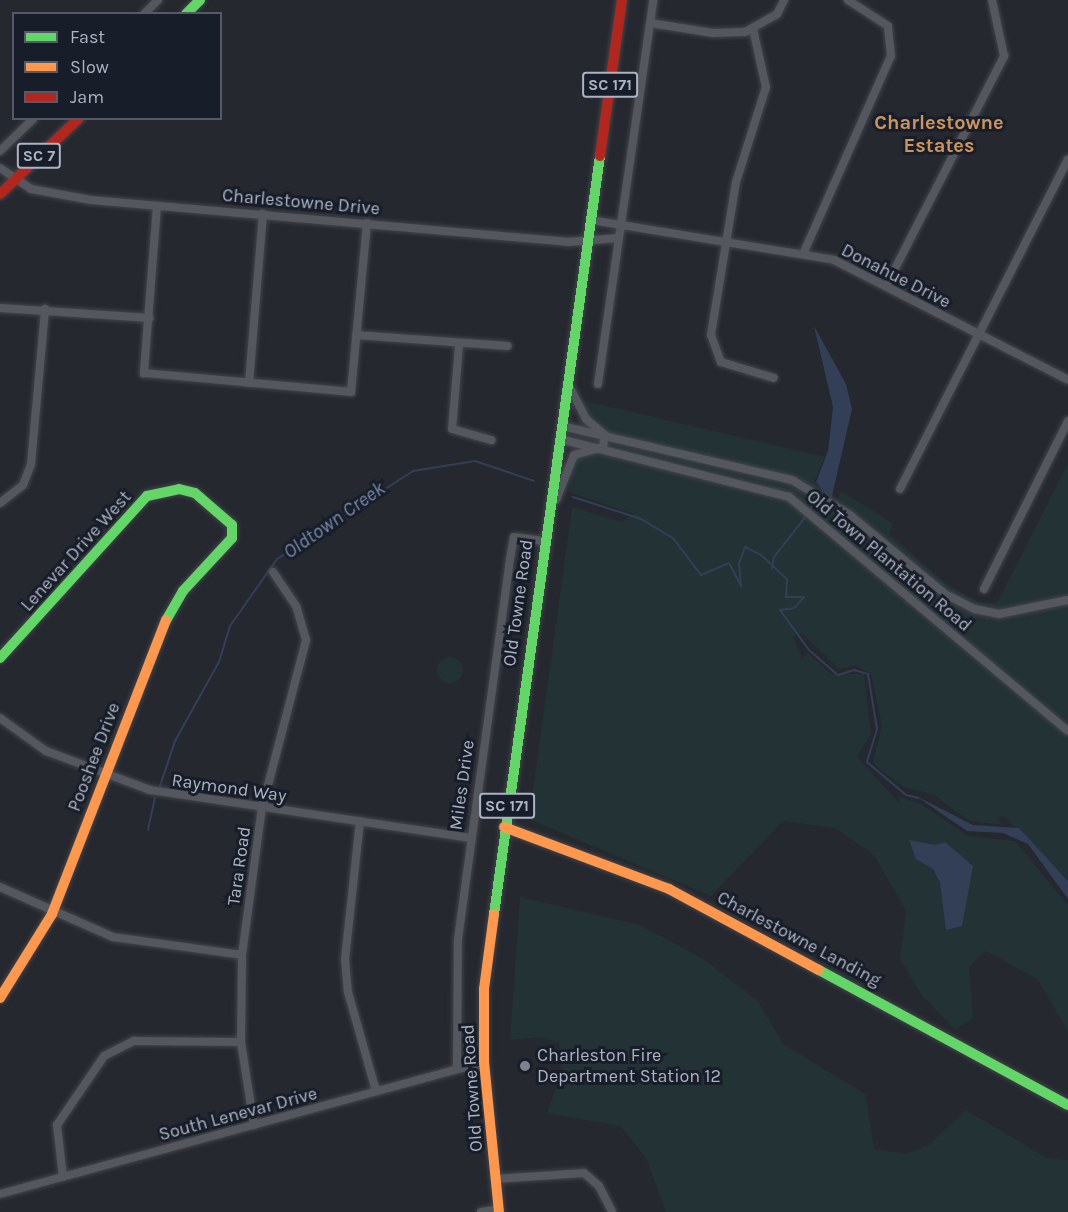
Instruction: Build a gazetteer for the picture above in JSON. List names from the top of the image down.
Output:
{
  "streets": {
    "street": [
      "SC 171",
      "SC 7",
      "Charlestowne Drive",
      "Donahue Drive",
      "Lenevar Drive West",
      "Old Town Plantation Road",
      "Old Towne Road",
      "Pooshee Drive",
      "Miles Drive",
      "Raymond Way",
      "Tara Road",
      "Charlestowne Landing",
      "South Lenevar Drive"
    ]
  },
  "crossings": [
    ["SC 7", "Charlestowne Drive"],
    ["Charlestowne Drive", "Old Towne Road"],
    ["Donahue Drive", "Old Towne Road"],
    ["Lenevar Drive West", "Pooshee Drive"],
    ["Old Town Plantation Road", "Old Towne Road"],
    ["Old Towne Road", "Miles Drive"],
    ["Old Towne Road", "Charlestowne Landing"],
    ["Old Towne Road", "South Lenevar Drive"],
    ["Pooshee Drive", "Raymond Way"],
    ["Miles Drive", "Raymond Way"],
    ["Miles Drive", "South Lenevar Drive"],
    ["Raymond Way", "Tara Road"],
    ["Tara Road", "South Lenevar Drive"]
  ],
  "districts": ["Charlestowne Estates"],
  "water": ["Oldtown Creek"],
  "places": ["Charleston Fire Department Station 12"],
  "legend": ["Fast", "Slow", "Jam"]
}
